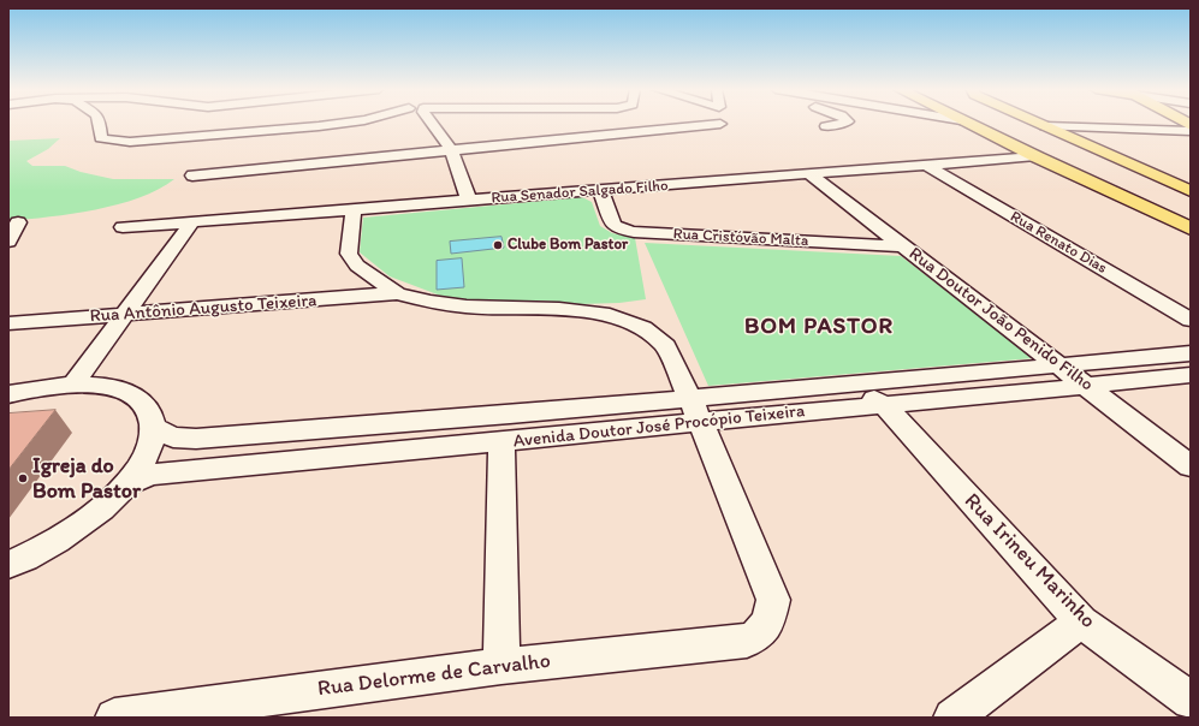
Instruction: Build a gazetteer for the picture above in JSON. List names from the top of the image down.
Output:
{
  "streets": {
    "street": [
      "Rua Senador Salgado Filho",
      "Rua Cristóvão Malta",
      "Rua Renato Dias",
      "Rua Antônio Augusto Teixeira",
      "Rua Doutor João Penido Filho",
      "Avenida Doutor José Procópio Teixeira",
      "Rua Irineu Marinho",
      "Rua Delorme de Carvalho"
    ]
  },
  "crossings": [
    ["Rua Senador Salgado Filho", "Rua Cristóvão Malta"],
    ["Rua Senador Salgado Filho", "Rua Renato Dias"],
    ["Rua Senador Salgado Filho", "Rua Doutor João Penido Filho"],
    ["Rua Cristóvão Malta", "Rua Doutor João Penido Filho"],
    ["Rua Doutor João Penido Filho", "Avenida Doutor José Procópio Teixeira"],
    ["Avenida Doutor José Procópio Teixeira", "Rua Irineu Marinho"],
    ["Avenida Doutor José Procópio Teixeira", "Rua Delorme de Carvalho"]
  ],
  "districts": ["BOM PASTOR"],
  "places": ["Clube Bom Pastor", "Igreja do Bom Pastor"]
}
